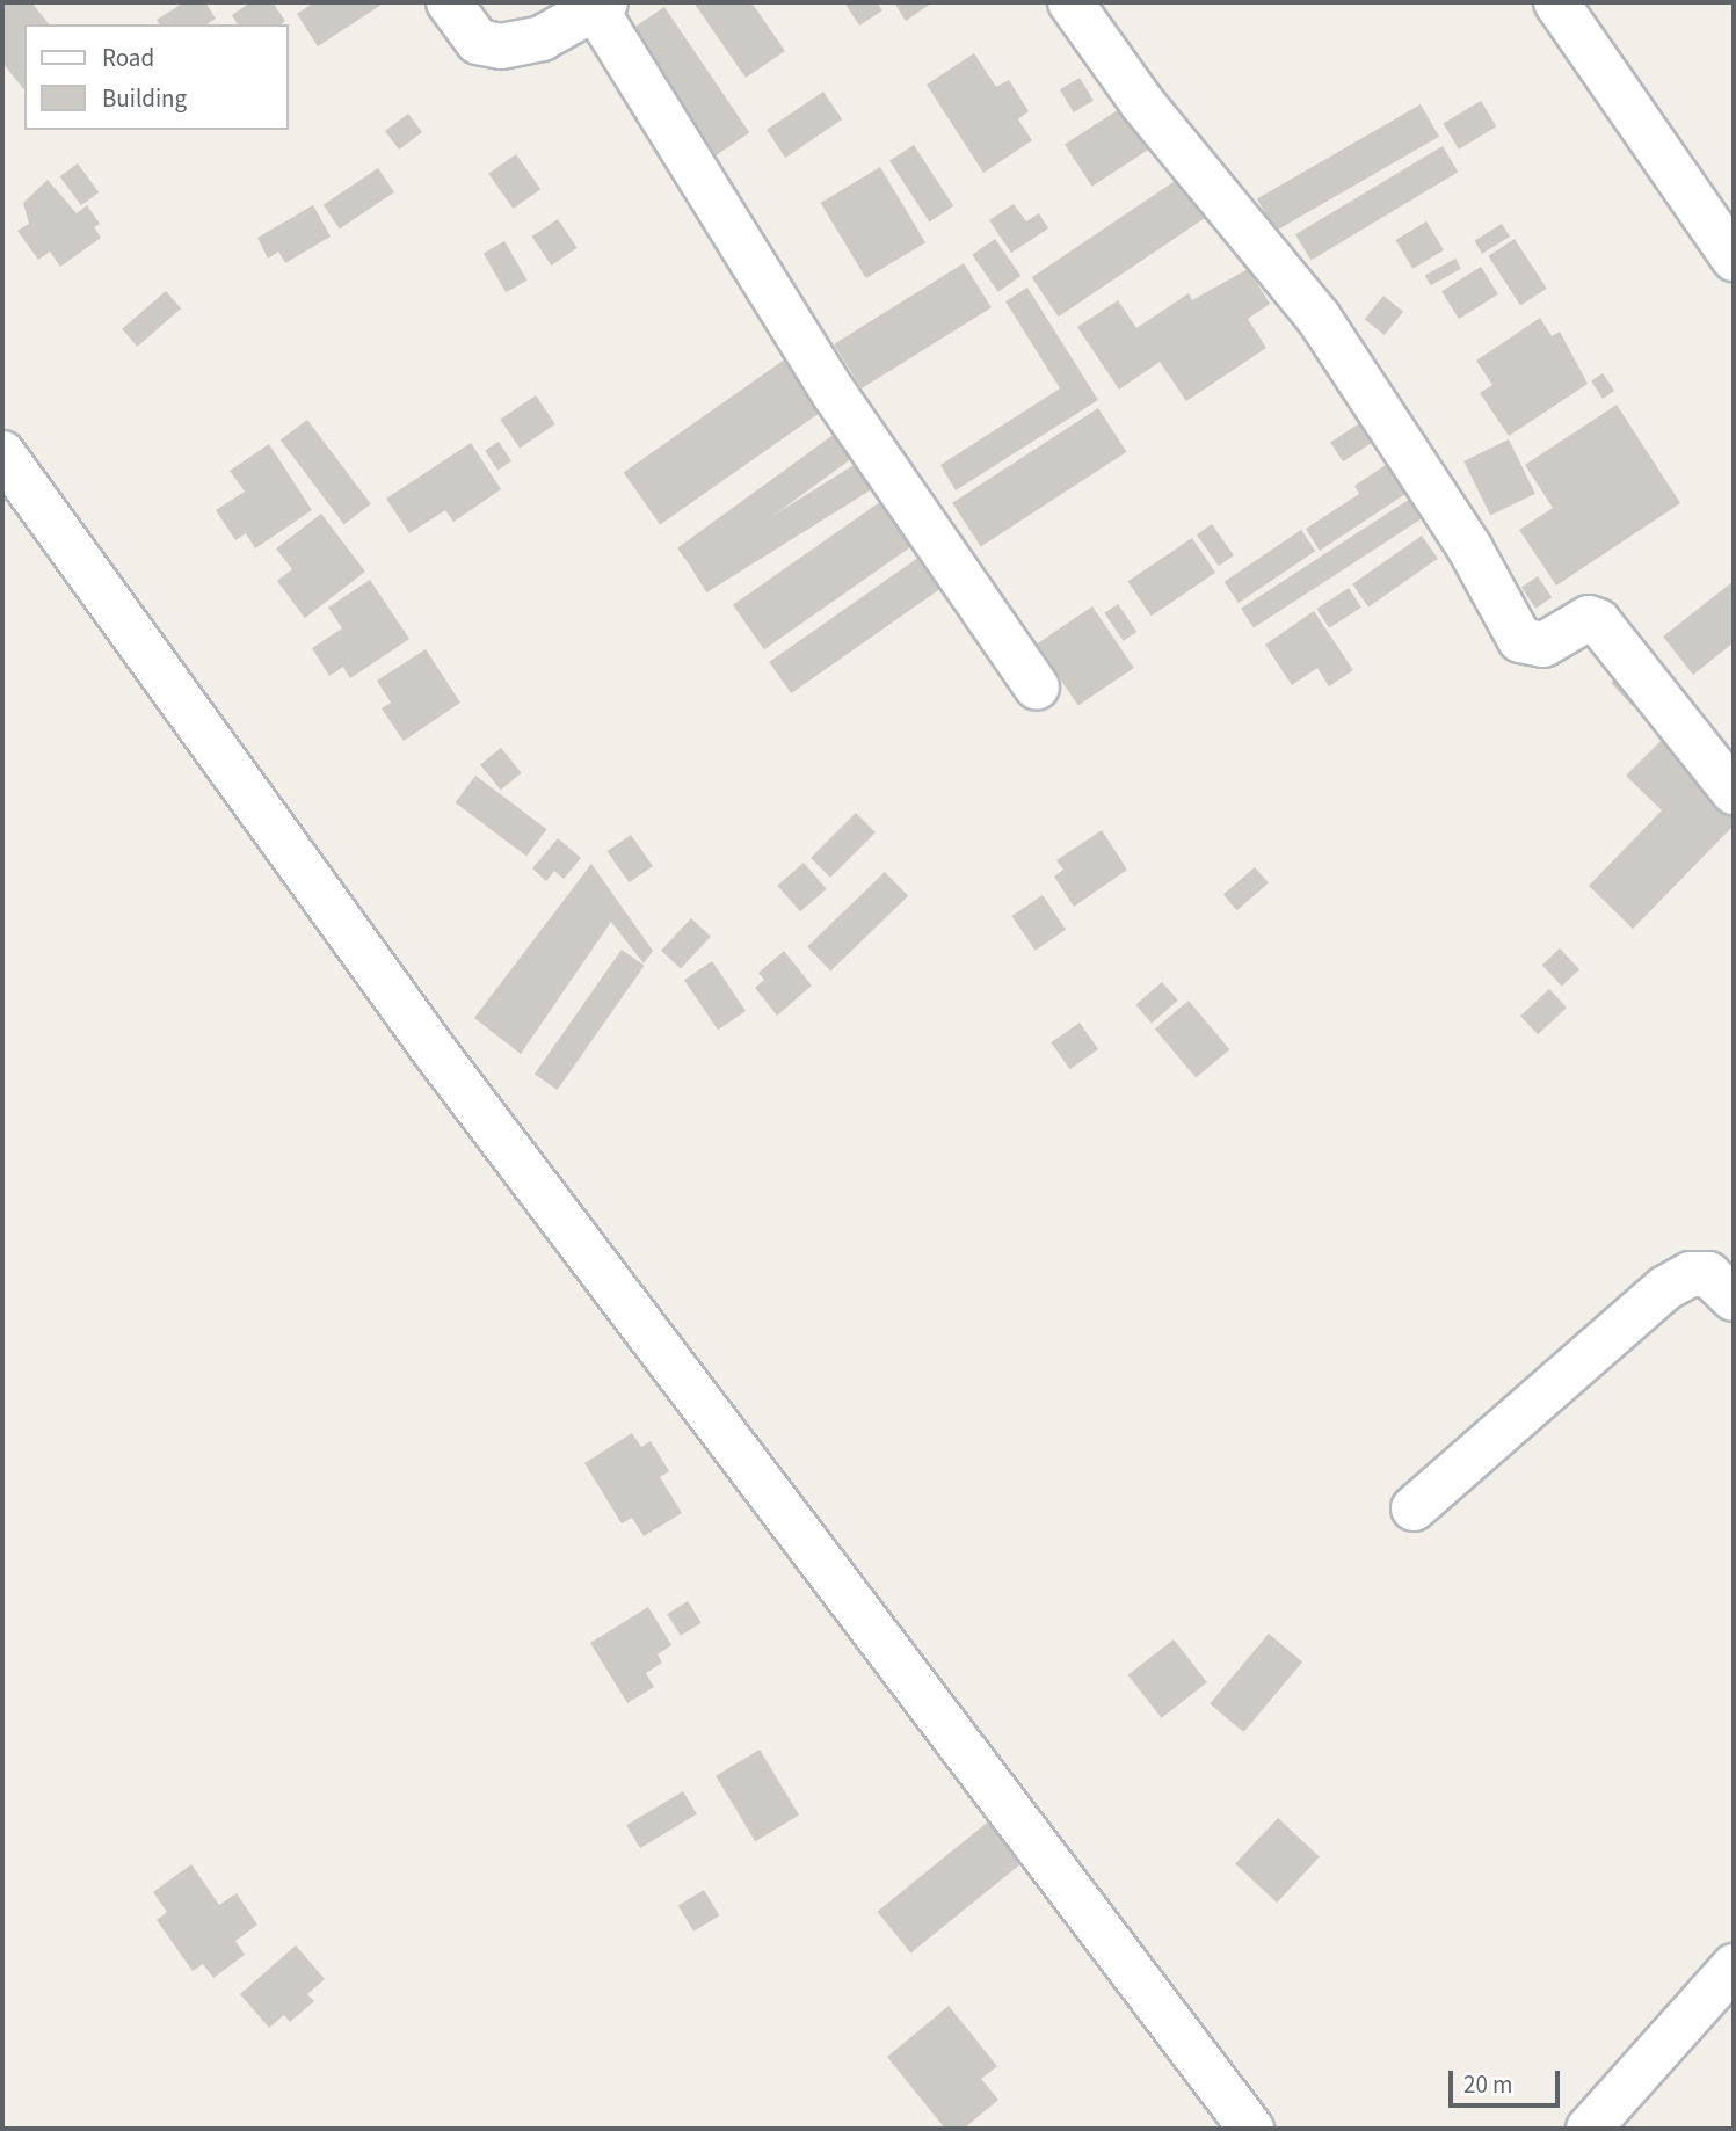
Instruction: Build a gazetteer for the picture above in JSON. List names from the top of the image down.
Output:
{
  "legend": ["Road", "Building"],
  "scale_bar": "20 m"
}
